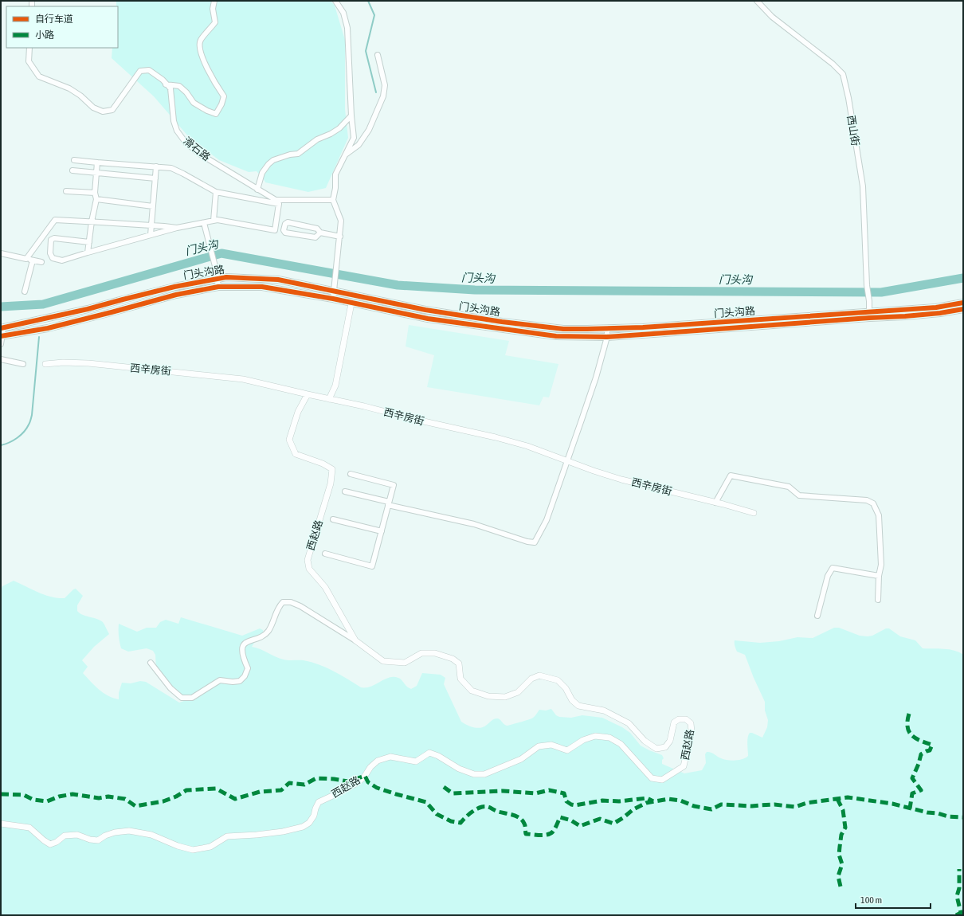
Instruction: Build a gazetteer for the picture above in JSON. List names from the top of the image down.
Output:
{
  "streets": {
    "main road": ["门头沟路"],
    "street": [
      "西山街",
      "滑石路",
      "西辛房街",
      "西赵路"
    ]
  },
  "crossings": [
    ["西山街", "门头沟路"],
    ["西辛房街", "西赵路"]
  ],
  "water": ["门头沟"],
  "legend": ["自行车道", "小路"],
  "scale_bar": "100 m"
}
